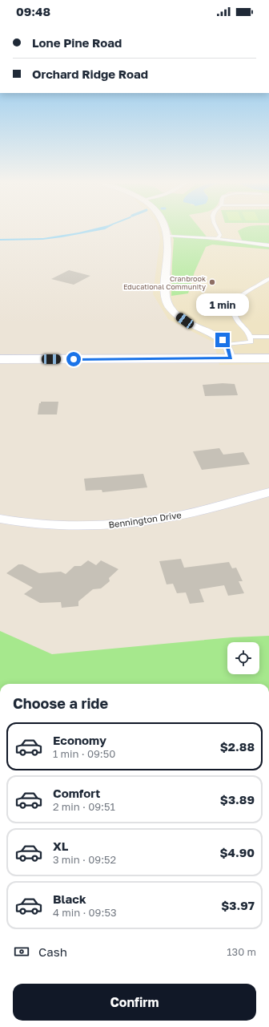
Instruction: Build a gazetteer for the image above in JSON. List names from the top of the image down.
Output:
{
  "streets": {
    "street": ["Bennington Drive"]
  },
  "places": ["Cranbrook Educational Community"],
  "page": {
    "status": "09:48",
    "banner": ["Lone Pine Road", "Orchard Ridge Road"],
    "bubble": "1 min",
    "heading": "Choose a ride",
    "list": [
      {
        "name": "Economy",
        "note": "1 min · 09:50",
        "value": "$2.88"
      },
      {
        "name": "Comfort",
        "note": "2 min · 09:51",
        "value": "$3.89"
      },
      {
        "name": "XL",
        "note": "3 min · 09:52",
        "value": "$4.90"
      },
      {
        "name": "Black",
        "note": "4 min · 09:53",
        "value": "$3.97"
      }
    ],
    "pay": ["Cash", "130 m"],
    "buttons": "Confirm"
  }
}
